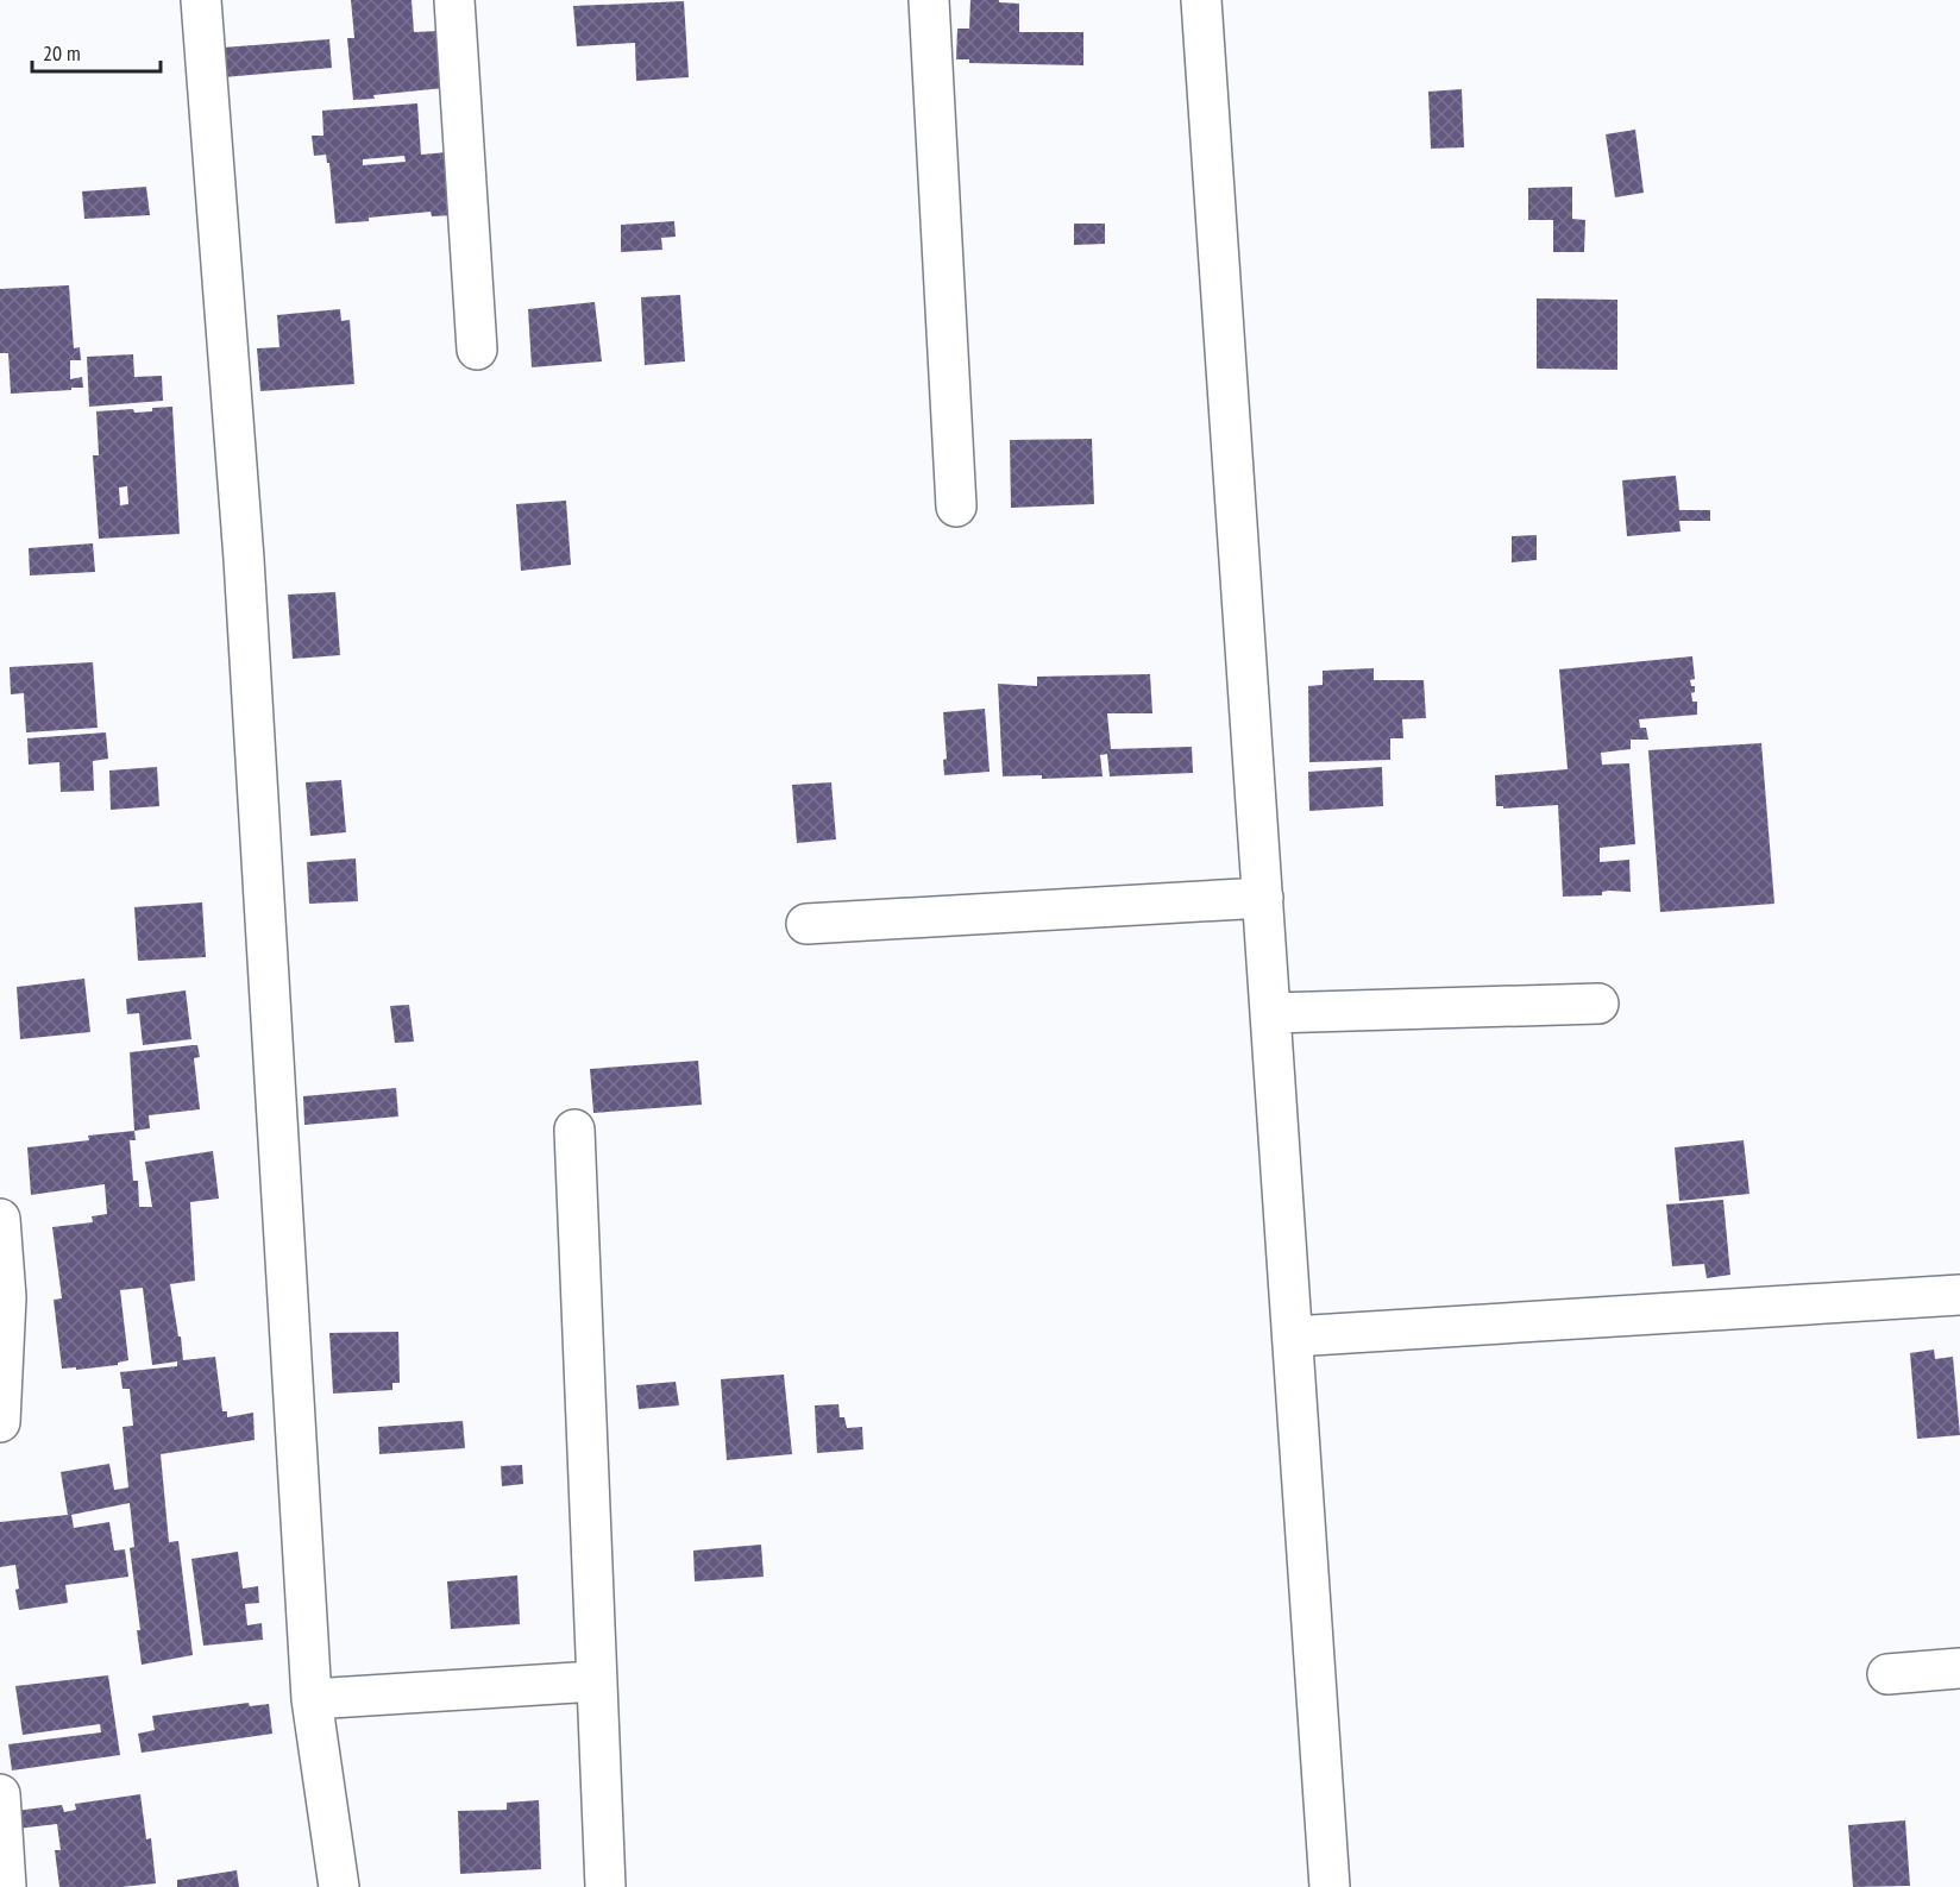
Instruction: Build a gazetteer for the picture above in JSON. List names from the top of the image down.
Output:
{
  "scale_bar": "20 m"
}
